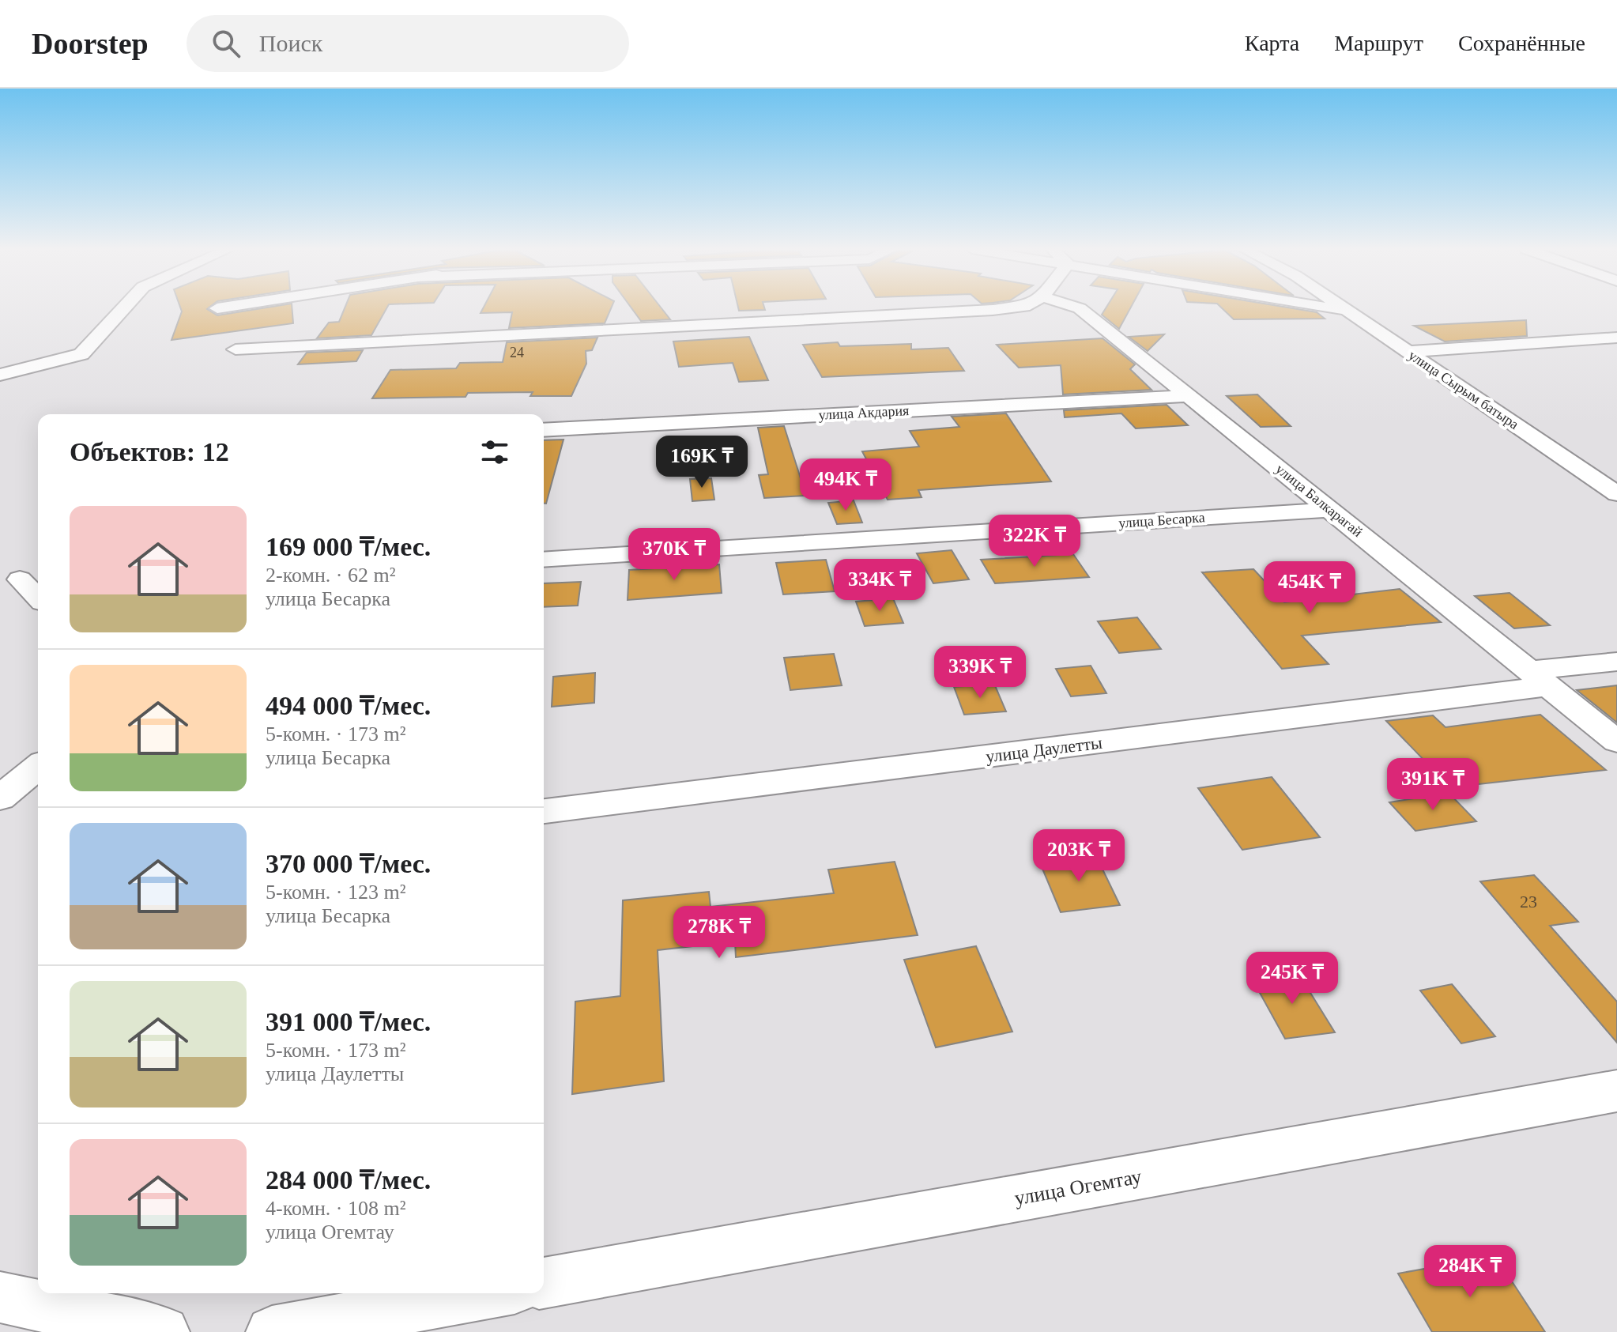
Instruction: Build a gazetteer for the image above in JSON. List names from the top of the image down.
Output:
{
  "streets": {
    "street": [
      "улица Сырым батыра",
      "улица Акдария",
      "улица Балкарагай",
      "улица Бесарка",
      "улица Даулетты",
      "улица Огемтау"
    ]
  },
  "crossings": [
    ["улица Акдария", "улица Балкарагай"],
    ["улица Балкарагай", "улица Бесарка"],
    ["улица Балкарагай", "улица Даулетты"]
  ],
  "house_numbers": ["24", "23"],
  "page": {
    "header": "Doorstep",
    "search": "Поиск",
    "nav": ["Карта", "Маршрут", "Сохранённые"],
    "heading": "Объектов: 12",
    "price": [
      "169K ₸",
      "494K ₸",
      "322K ₸",
      "370K ₸",
      "334K ₸",
      "454K ₸",
      "339K ₸",
      "391K ₸",
      "203K ₸",
      "278K ₸",
      "245K ₸",
      "284K ₸"
    ],
    "list": [
      {
        "name": "169 000 ₸/мес.",
        "note": "2-комн. · 62 m² · улица Бесарка"
      },
      {
        "name": "494 000 ₸/мес.",
        "note": "5-комн. · 173 m² · улица Бесарка"
      },
      {
        "name": "370 000 ₸/мес.",
        "note": "5-комн. · 123 m² · улица Бесарка"
      },
      {
        "name": "391 000 ₸/мес.",
        "note": "5-комн. · 173 m² · улица Даулетты"
      },
      {
        "name": "284 000 ₸/мес.",
        "note": "4-комн. · 108 m² · улица Огемтау"
      }
    ]
  }
}
